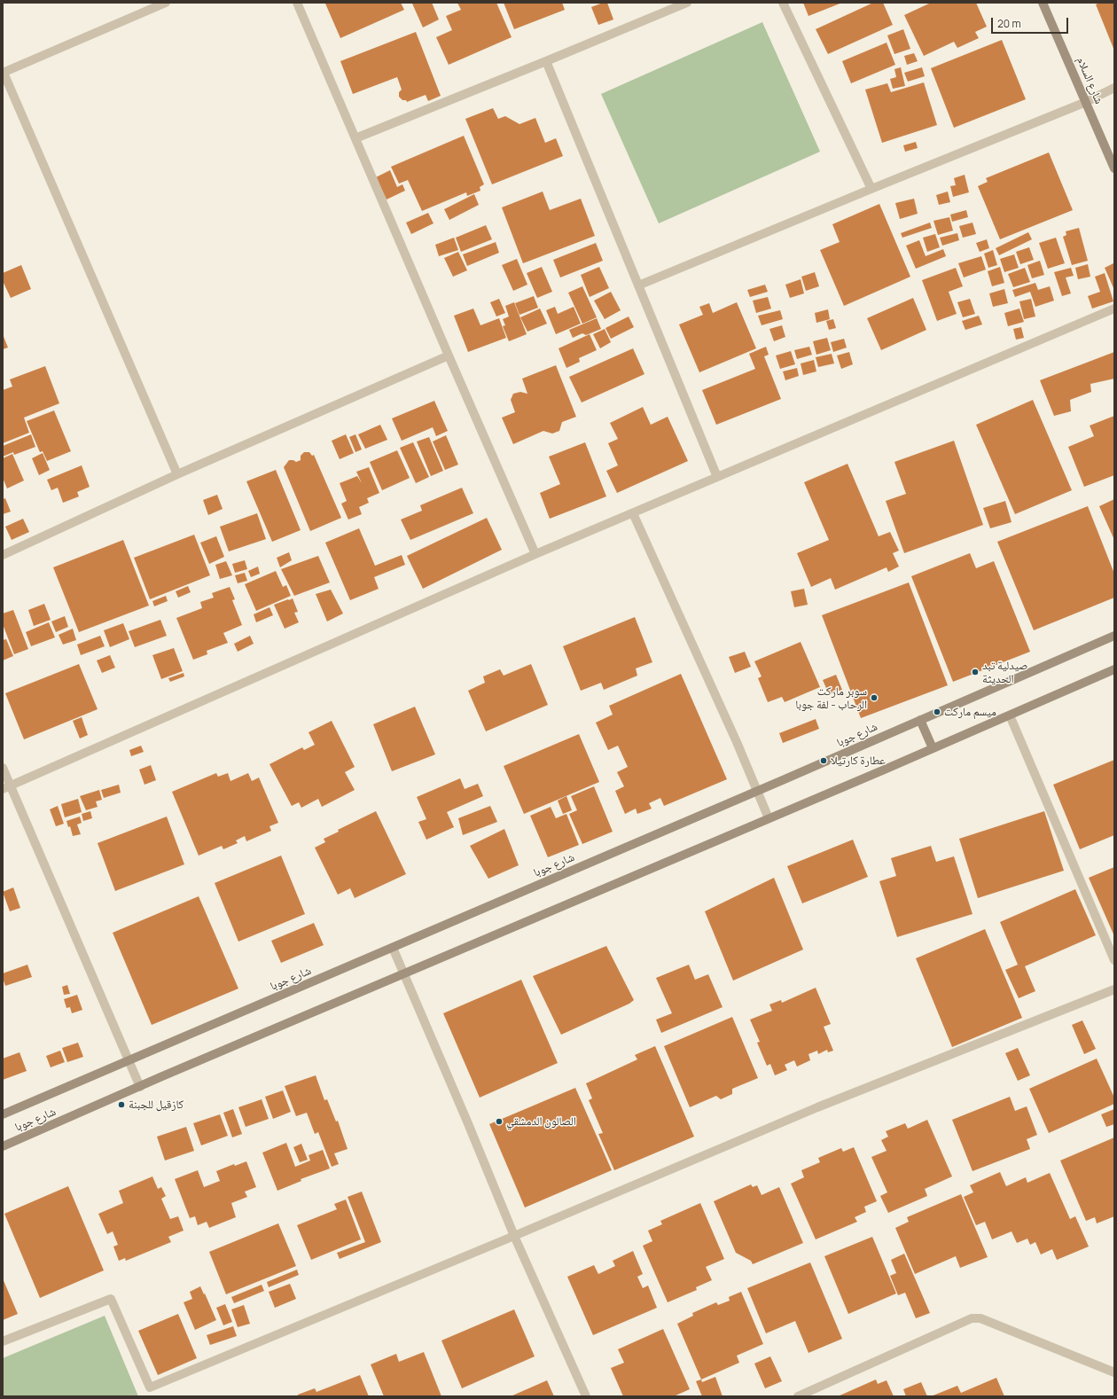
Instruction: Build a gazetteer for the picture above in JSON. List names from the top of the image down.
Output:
{
  "streets": {
    "street": ["شارع السلام", "شارع جوبا"]
  },
  "places": [
    "صيدلية تبد الحديثة",
    "سوبر ماركت الرحاب - لفة جوبا",
    "ميسم ماركت",
    "عطارة كارتيلا",
    "كازقيل للجبنة",
    "الصالون الدمشقي"
  ],
  "scale_bar": "20 m"
}
